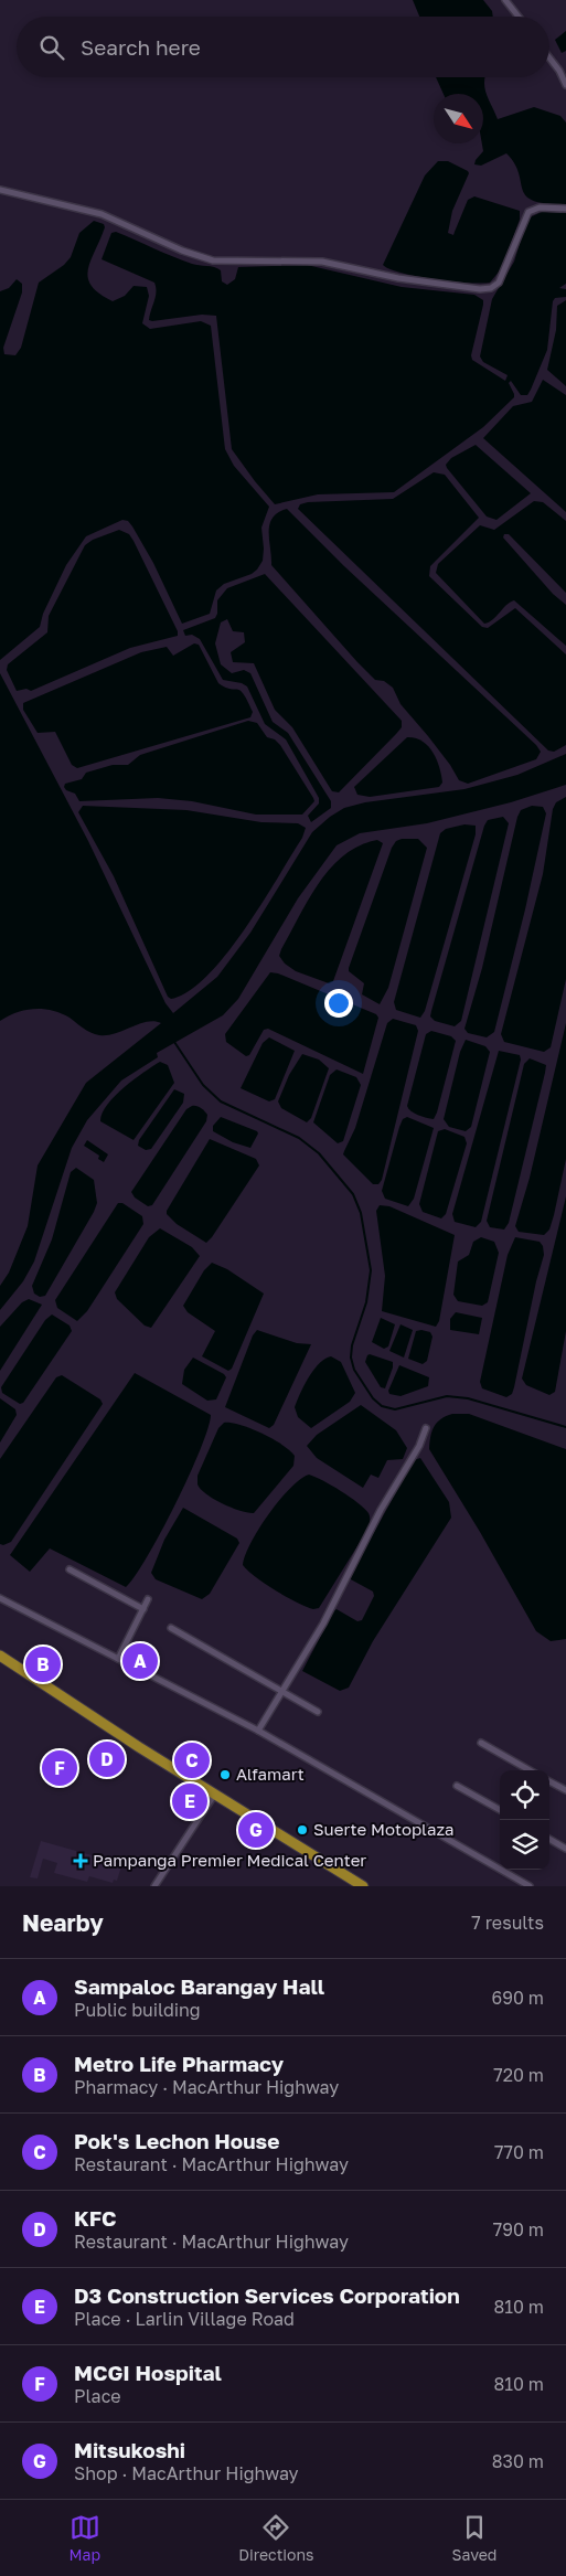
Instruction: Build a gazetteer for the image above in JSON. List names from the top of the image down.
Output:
{
  "places": {
    "other": ["Alfamart", "Suerte Motoplaza"],
    "health": ["Pampanga Premier Medical Center"]
  },
  "north": "bottom right",
  "page": {
    "search": "Search here",
    "pins": [
      "A",
      "B",
      "D",
      "C",
      "F",
      "E",
      "G"
    ],
    "heading": ["Nearby", "7 results"],
    "list": [
      {
        "mark": "A",
        "name": "Sampaloc Barangay Hall",
        "note": "Public building",
        "value": "690 m"
      },
      {
        "mark": "B",
        "name": "Metro Life Pharmacy",
        "note": "Pharmacy · MacArthur Highway",
        "value": "720 m"
      },
      {
        "mark": "C",
        "name": "Pok's Lechon House",
        "note": "Restaurant · MacArthur Highway",
        "value": "770 m"
      },
      {
        "mark": "D",
        "name": "KFC",
        "note": "Restaurant · MacArthur Highway",
        "value": "790 m"
      },
      {
        "mark": "E",
        "name": "D3 Construction Services Corporation",
        "note": "Place · Larlin Village Road",
        "value": "810 m"
      },
      {
        "mark": "F",
        "name": "MCGI Hospital",
        "note": "Place",
        "value": "810 m"
      },
      {
        "mark": "G",
        "name": "Mitsukoshi",
        "note": "Shop · MacArthur Highway",
        "value": "830 m"
      }
    ],
    "nav": ["Map", "Directions", "Saved"]
  }
}
